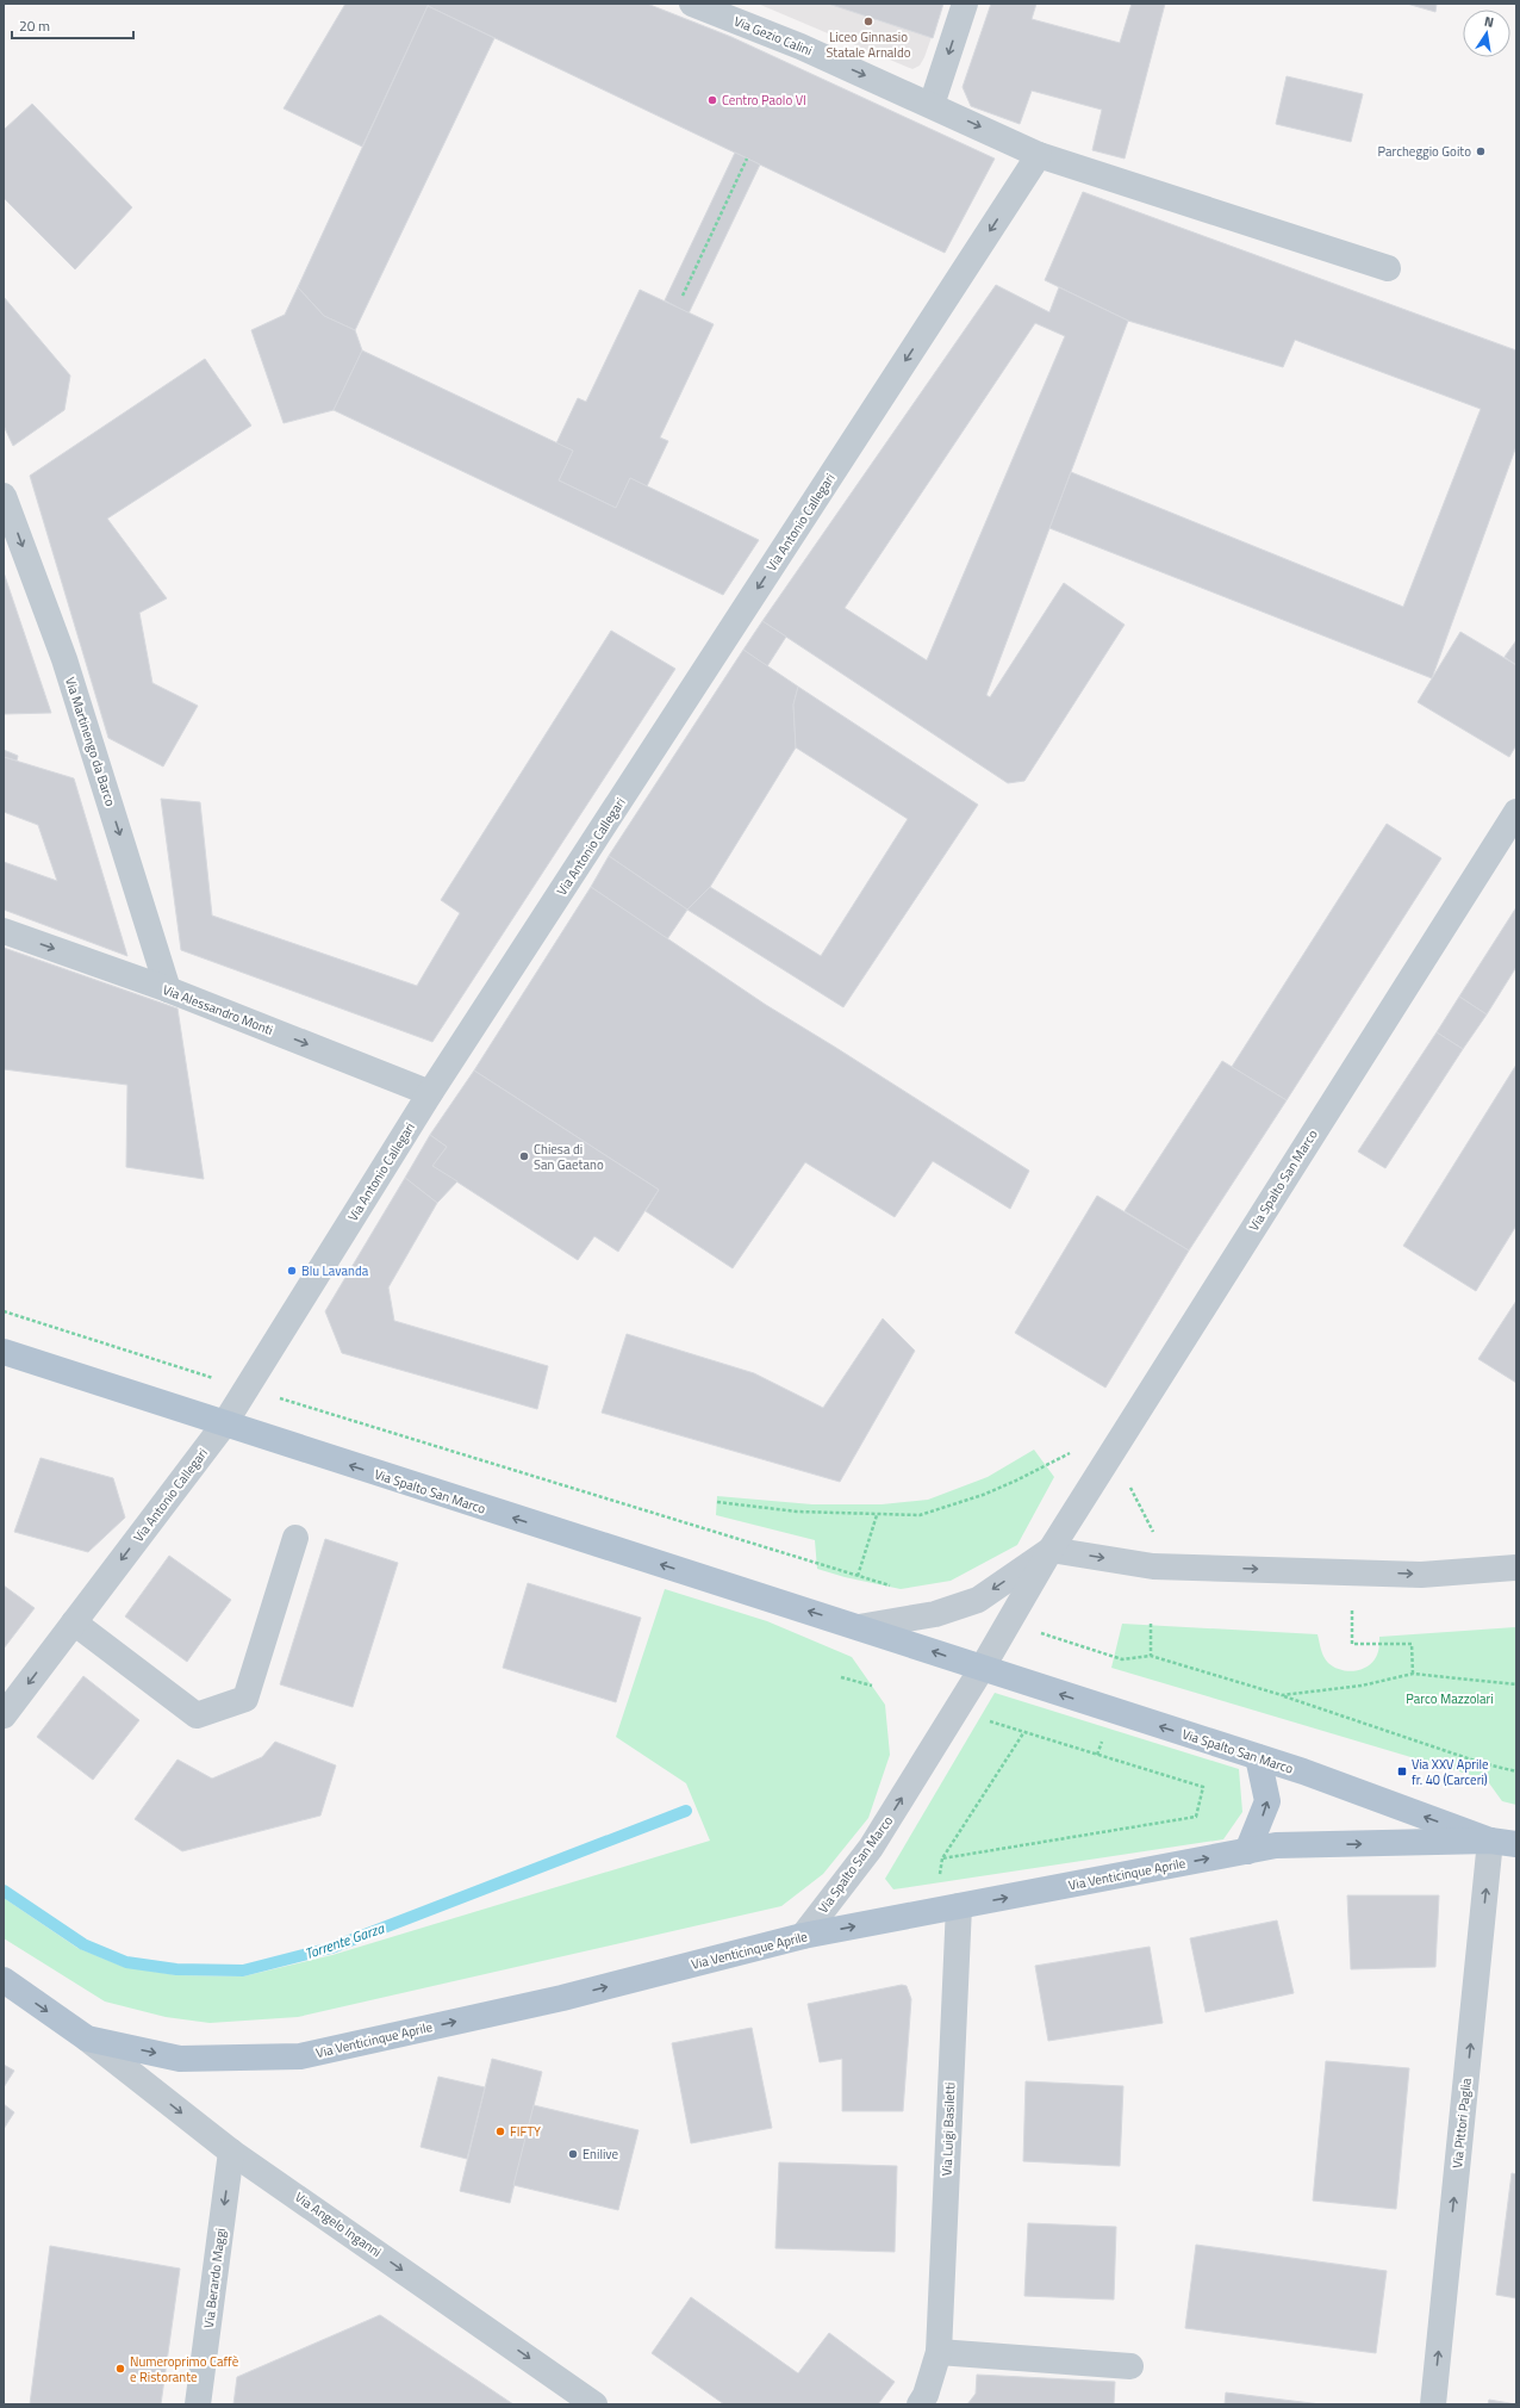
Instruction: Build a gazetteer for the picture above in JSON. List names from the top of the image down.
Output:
{
  "streets": {
    "main road": ["Via Spalto San Marco", "Via Venticinque Aprile"],
    "street": [
      "Via Gezio Calini",
      "Via Antonio Callegari",
      "Via Martinengo da Barco",
      "Via Alessandro Monti",
      "Via Pittori Paglia",
      "Via Luigi Basiletti",
      "Via Angelo Inganni",
      "Via Berardo Maggi"
    ]
  },
  "crossings": [
    ["Via Antonio Callegari", "Via Alessandro Monti"],
    ["Via Antonio Callegari", "Via Spalto San Marco"],
    ["Via Martinengo da Barco", "Via Alessandro Monti"],
    ["Via Spalto San Marco", "Via Venticinque Aprile"],
    ["Via Spalto San Marco", "Via Pittori Paglia"],
    ["Via Venticinque Aprile", "Via Pittori Paglia"],
    ["Via Venticinque Aprile", "Via Luigi Basiletti"],
    ["Via Venticinque Aprile", "Via Angelo Inganni"],
    ["Via Angelo Inganni", "Via Berardo Maggi"]
  ],
  "one_way": [
    "Via Gezio Calini",
    "Via Antonio Callegari",
    "Via Martinengo da Barco",
    "Via Alessandro Monti",
    "Via Venticinque Aprile",
    "Via Pittori Paglia",
    "Via Angelo Inganni",
    "Via Berardo Maggi"
  ],
  "water": ["Torrente Garza"],
  "parks": ["Parco Mazzolari"],
  "places": {
    "other": [
      "Liceo Ginnasio Statale Arnaldo",
      "Centro Paolo VI",
      "Parcheggio Goito",
      "Chiesa di San Gaetano",
      "Blu Lavanda",
      "FIFTY",
      "Enilive",
      "Numeroprimo Caffè e Ristorante"
    ],
    "transit": ["Via XXV Aprile fr. 40 (Carceri)"]
  },
  "scale_bar": "20 m",
  "north": "top"
}
